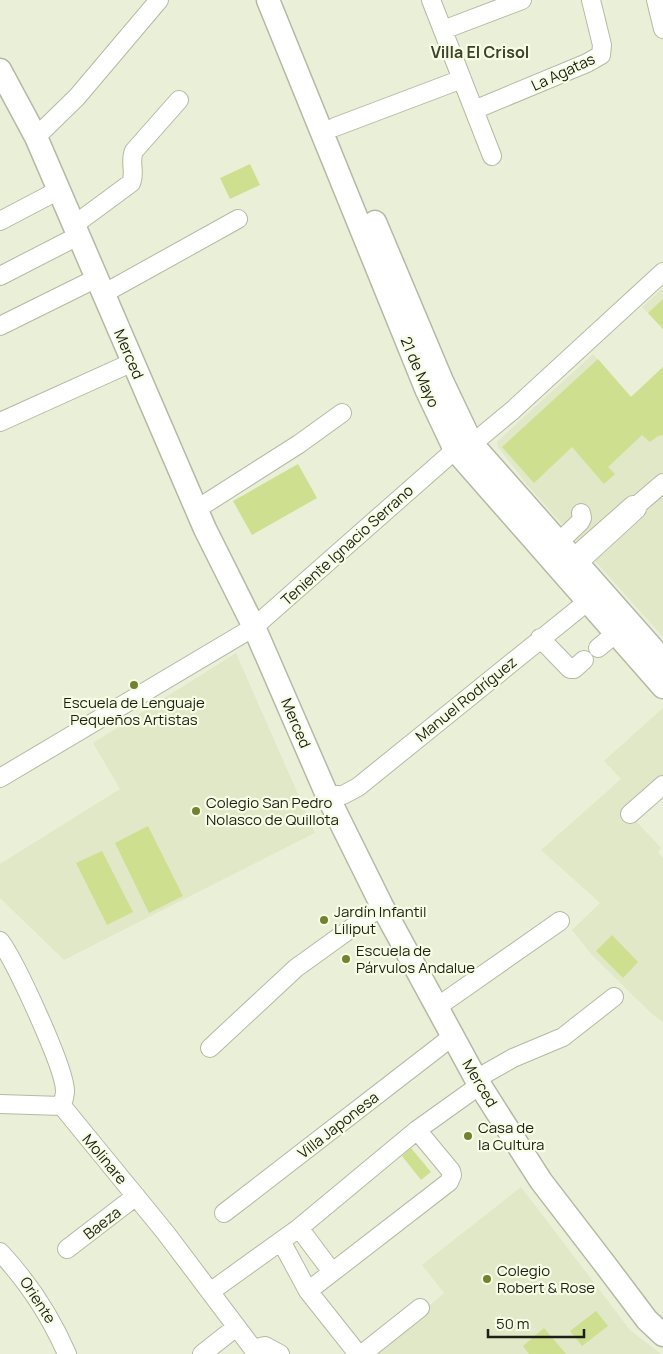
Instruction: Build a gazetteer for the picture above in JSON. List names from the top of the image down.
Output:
{
  "streets": {
    "main road": ["Merced", "21 de Mayo"],
    "street": [
      "La Agatas",
      "Teniente Ignacio Serrano",
      "Manuel Rodríguez",
      "Villa Japonesa",
      "Molinare",
      "Baeza",
      "Oriente"
    ]
  },
  "crossings": [
    ["Merced", "Teniente Ignacio Serrano"],
    ["Merced", "Manuel Rodríguez"],
    ["Merced", "Villa Japonesa"],
    ["21 de Mayo", "Teniente Ignacio Serrano"],
    ["21 de Mayo", "Manuel Rodríguez"],
    ["Molinare", "Baeza"]
  ],
  "districts": ["Villa El Crisol"],
  "places": [
    "Escuela de Lenguaje Pequeños Artistas",
    "Colegio San Pedro Nolasco de Quillota",
    "Jardín Infantil Liliput",
    "Escuela de Párvulos Andalue",
    "Casa de la Cultura",
    "Colegio Robert & Rose"
  ],
  "scale_bar": "50 m"
}
